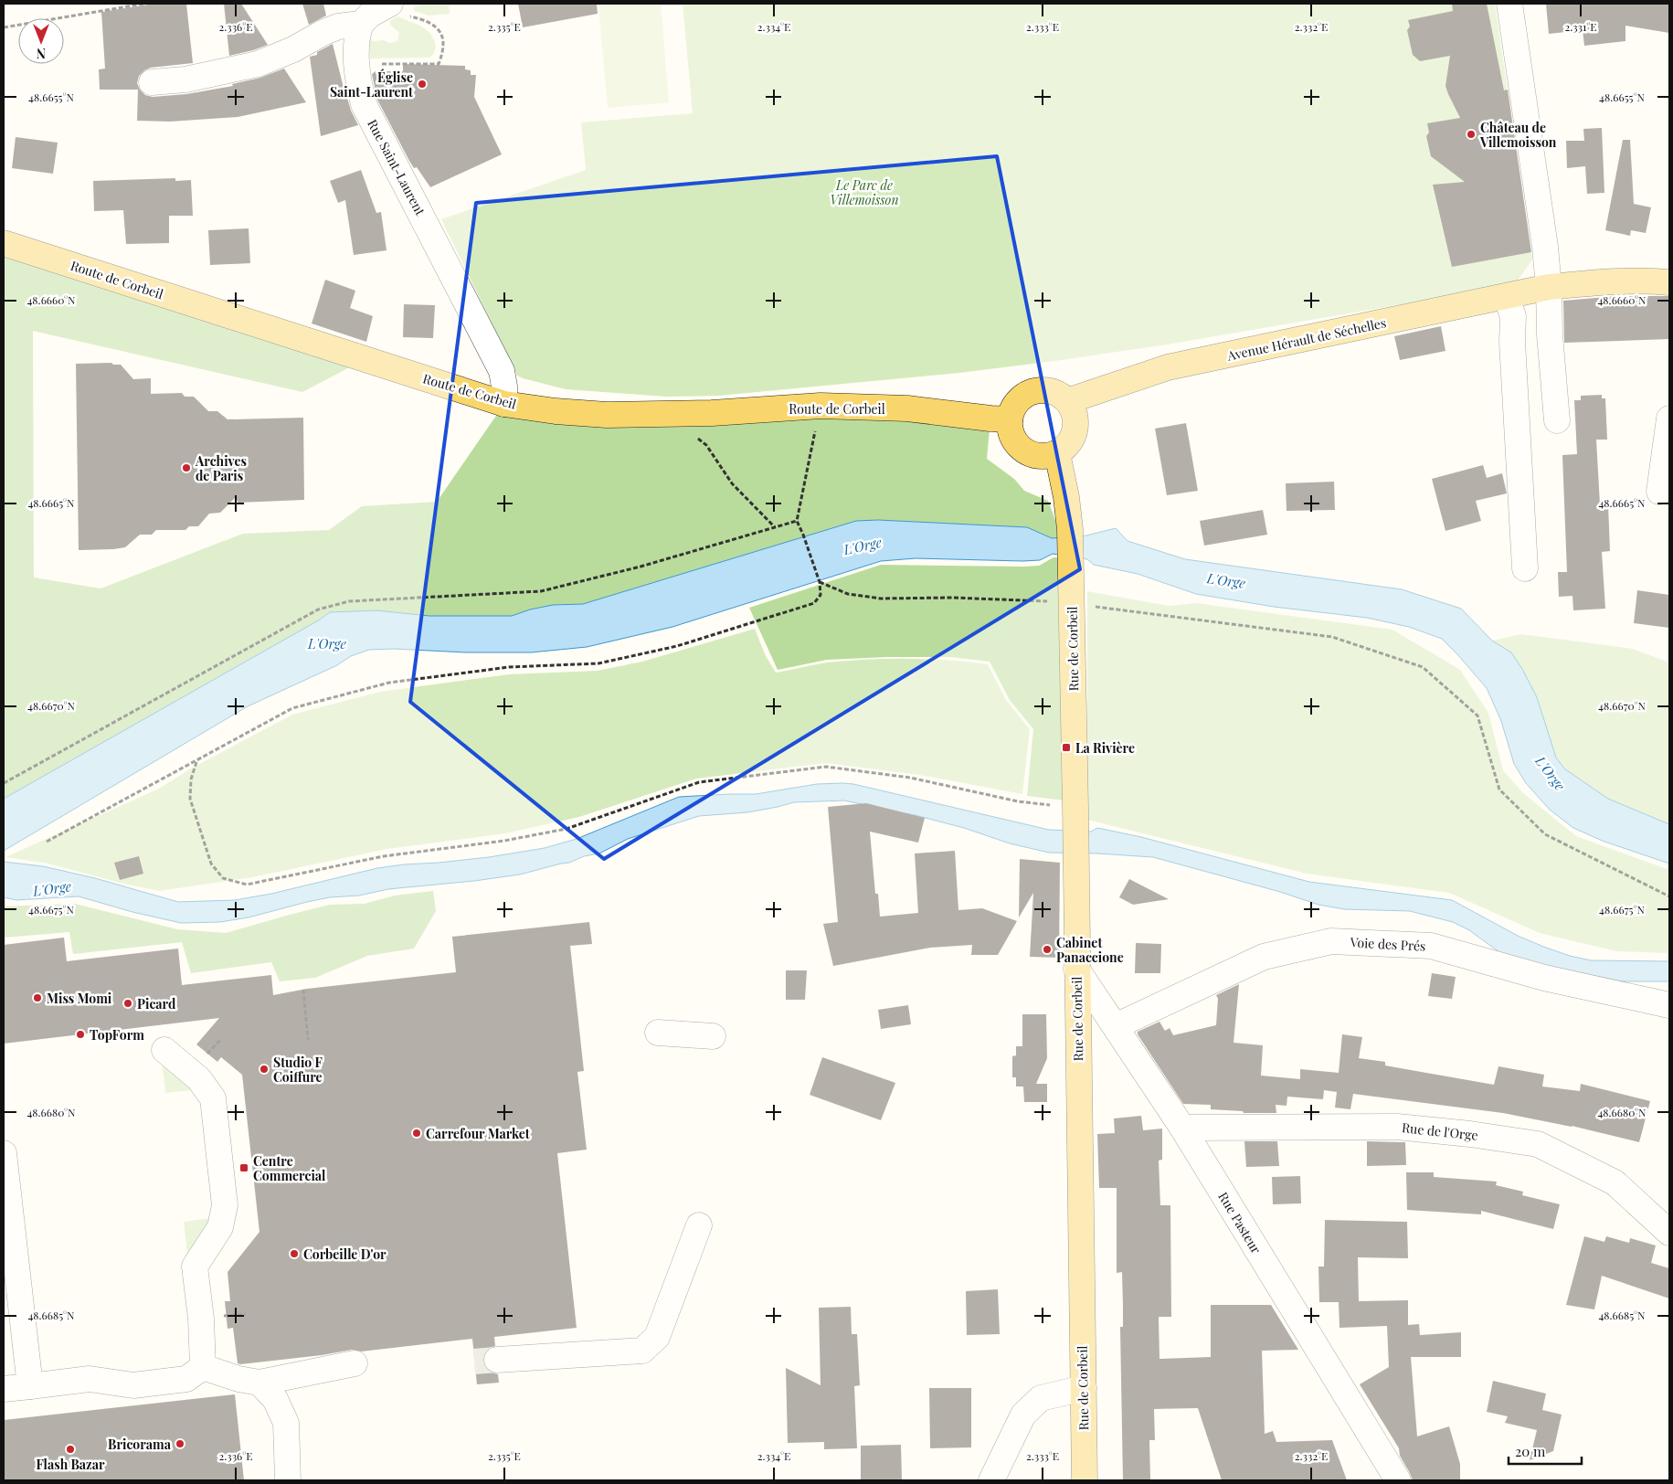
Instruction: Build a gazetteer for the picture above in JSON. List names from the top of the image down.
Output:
{
  "streets": {
    "main road": ["Route de Corbeil", "Avenue Hérault de Séchelles", "Rue de Corbeil"],
    "street": [
      "Rue Saint-Laurent",
      "Voie des Prés",
      "Rue de l'Orge",
      "Rue Pasteur"
    ]
  },
  "crossings": [
    ["Rue Saint-Laurent", "Route de Corbeil"],
    ["Route de Corbeil", "Avenue Hérault de Séchelles"],
    ["Route de Corbeil", "Rue de Corbeil"],
    ["Avenue Hérault de Séchelles", "Rue de Corbeil"],
    ["Rue de Corbeil", "Rue Pasteur"],
    ["Voie des Prés", "Rue Pasteur"],
    ["Rue de l'Orge", "Rue Pasteur"]
  ],
  "water": ["L'Orge"],
  "parks": ["Le Parc de Villemoisson"],
  "places": {
    "other": [
      "Église Saint-Laurent",
      "Château de Villemoisson",
      "Archives de Paris",
      "Cabinet Panaccione",
      "Miss Momi",
      "Picard",
      "TopForm",
      "Studio F Coiffure",
      "Carrefour Market",
      "Corbeille D'or",
      "Bricorama",
      "Flash Bazar"
    ],
    "transit": ["La Rivière", "Centre Commercial"]
  },
  "scale_bar": "20 m",
  "north": "bottom",
  "coordinates": [
    "2.336°E",
    "2.335°E",
    "2.334°E",
    "2.333°E",
    "2.332°E",
    "2.331°E",
    "48.6655°N",
    "48.6660°N",
    "48.6665°N",
    "48.6670°N",
    "48.6675°N",
    "48.6680°N",
    "48.6685°N"
  ]
}
